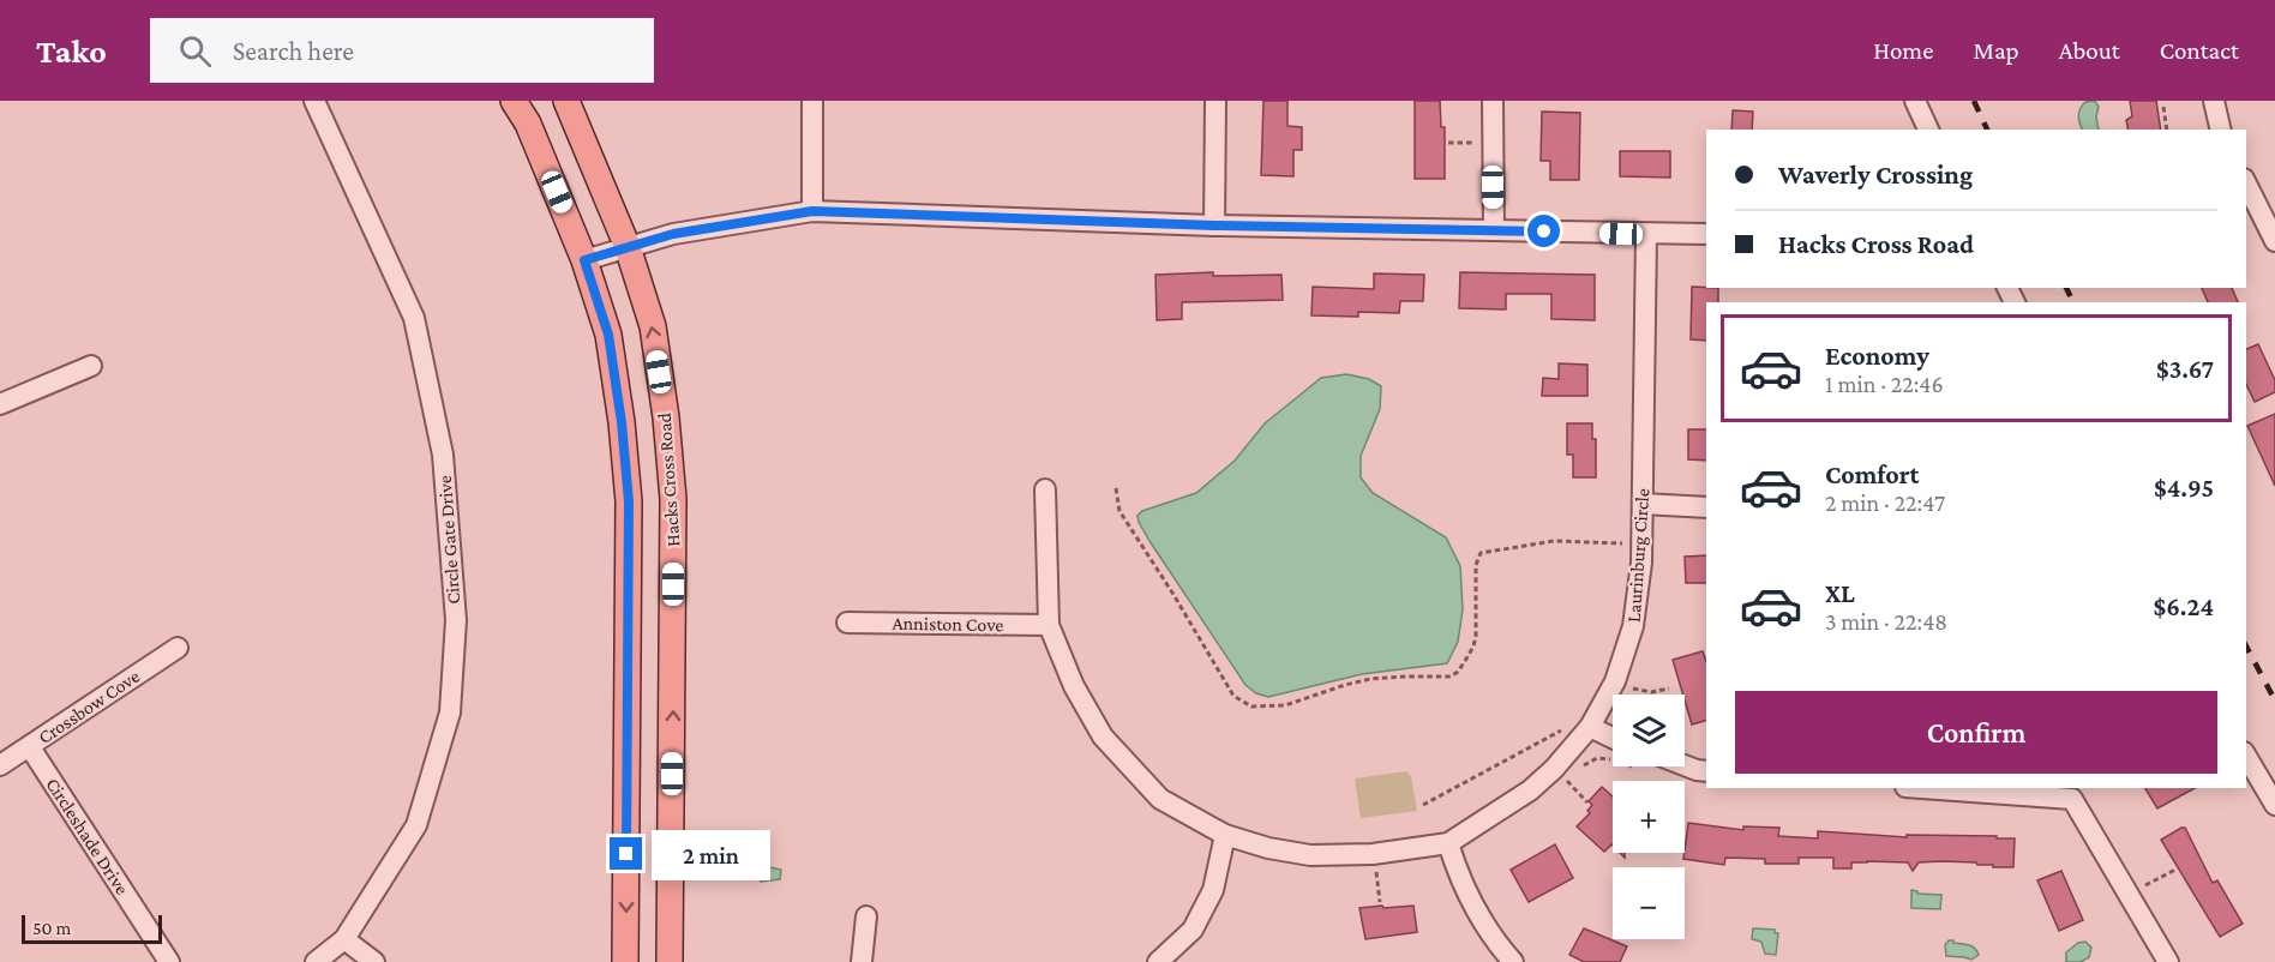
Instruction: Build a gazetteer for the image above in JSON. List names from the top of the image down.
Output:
{
  "streets": {
    "main road": ["Hacks Cross Road"],
    "street": [
      "Circle Gate Drive",
      "Laurinburg Circle",
      "Anniston Cove",
      "Crossbow Cove",
      "Circleshade Drive"
    ]
  },
  "crossings": [
    ["Laurinburg Circle", "Anniston Cove"],
    ["Crossbow Cove", "Circleshade Drive"]
  ],
  "scale_bar": "50 m",
  "page": {
    "header": "Tako",
    "search": "Search here",
    "nav": [
      "Home",
      "Map",
      "About",
      "Contact"
    ],
    "banner": ["Waverly Crossing", "Hacks Cross Road"],
    "list": [
      {
        "name": "Economy",
        "note": "1 min · 22:46",
        "value": "$3.67"
      },
      {
        "name": "Comfort",
        "note": "2 min · 22:47",
        "value": "$4.95"
      },
      {
        "name": "XL",
        "note": "3 min · 22:48",
        "value": "$6.24"
      }
    ],
    "buttons": "Confirm",
    "map_buttons": ["+", "−"],
    "bubble": "2 min",
    "scale": "50 m"
  }
}
